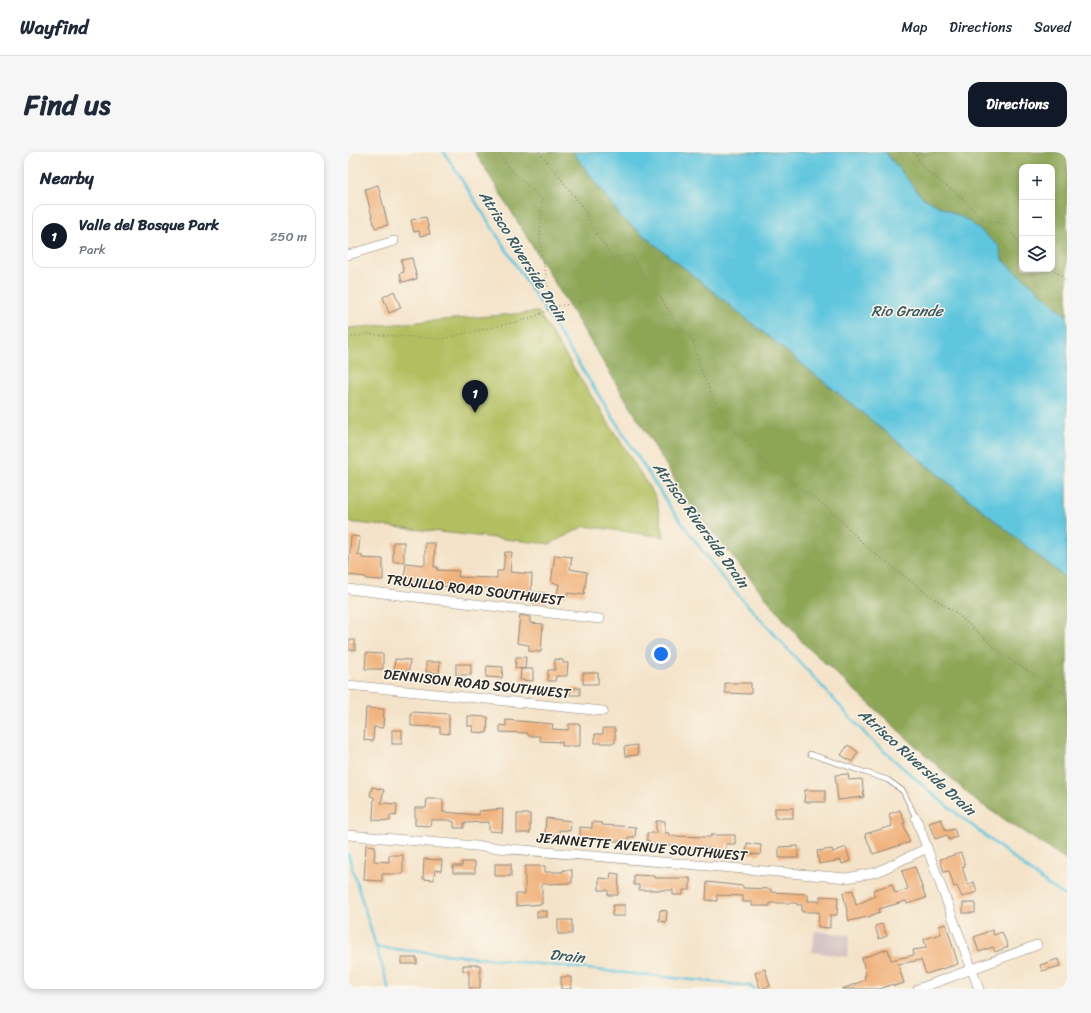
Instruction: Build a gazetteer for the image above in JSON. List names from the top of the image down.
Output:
{
  "streets": {
    "street": ["TRUJILLO ROAD SOUTHWEST", "DENNISON ROAD SOUTHWEST", "JEANNETTE AVENUE SOUTHWEST"]
  },
  "water": ["Atrisco Riverside Drain", "Rio Grande", "Drain"],
  "page": {
    "header": "Wayfind",
    "nav": ["Map", "Directions", "Saved"],
    "title": "Find us",
    "buttons": "Directions",
    "heading": "Nearby",
    "map_buttons": ["+", "−"],
    "list": [
      {
        "mark": "1",
        "name": "Valle del Bosque Park",
        "note": "Park",
        "value": "250 m"
      }
    ],
    "pins": "1"
  }
}
